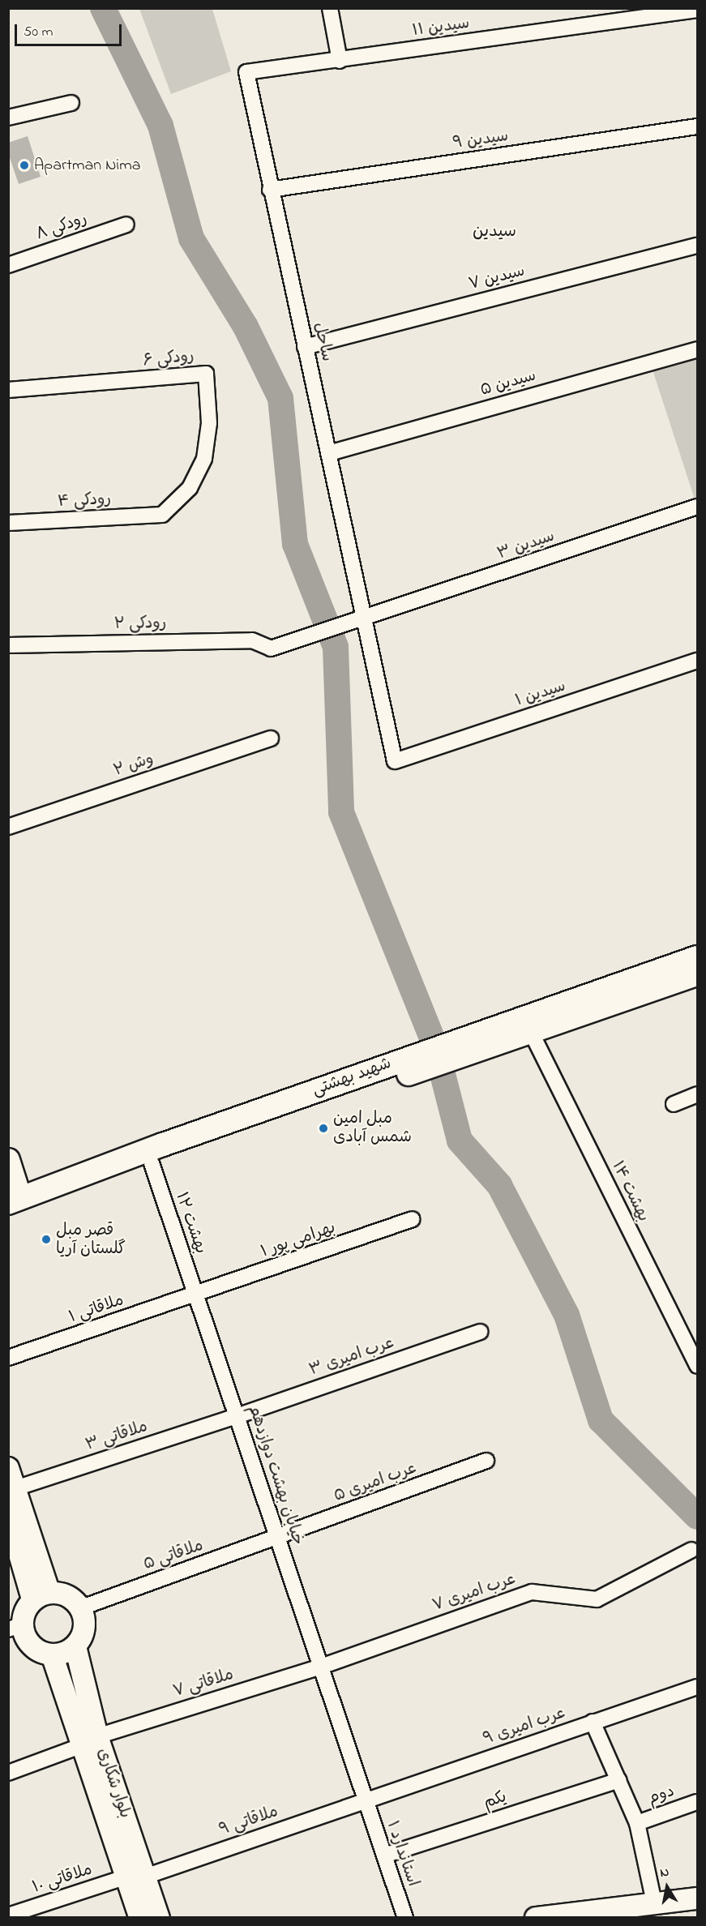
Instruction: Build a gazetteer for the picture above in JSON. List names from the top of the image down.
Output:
{
  "streets": {
    "main road": ["شهید بهشتی", "بلوار شکاری"],
    "street": [
      "۱۱ سیدین",
      "۹ سیدین",
      "رودکی ۸",
      "سیدین ۷",
      "ساحل",
      "رودکی ۶",
      "سیدین ۵",
      "رودکی ۴",
      "سیدین ۳",
      "رودکی ۲",
      "سیدین ۱",
      "وش ۲",
      "بهشت ۱۴",
      "۱۲ بهشت",
      "۱ بهرامی پور",
      "ملاقاتی ۱",
      "۳ عرب امیری",
      "ملاقاتی ۳",
      "خیابان بهشت دوازدهم",
      "۵ عرب امیری",
      "ملاقاتی ۵",
      "۷ عرب امیری",
      "۷ ملاقاتی",
      "۹ عرب امیری",
      "دوم",
      "یکم",
      "ملاقاتی ۹",
      "استاندارد ۱",
      "۱۰ ملاقاتی"
    ]
  },
  "crossings": [
    ["۱۱ سیدین", "ساحل"],
    ["۹ سیدین", "ساحل"],
    ["سیدین ۷", "ساحل"],
    ["ساحل", "سیدین ۵"],
    ["ساحل", "سیدین ۳"],
    ["ساحل", "سیدین ۱"],
    ["رودکی ۶", "رودکی ۴"],
    ["سیدین ۳", "رودکی ۲"],
    ["شهید بهشتی", "بهشت ۱۴"],
    ["شهید بهشتی", "۱۲ بهشت"],
    ["۱۲ بهشت", "۱ بهرامی پور"],
    ["۱۲ بهشت", "ملاقاتی ۱"],
    ["۱۲ بهشت", "خیابان بهشت دوازدهم"],
    ["۱ بهرامی پور", "ملاقاتی ۱"],
    ["۱ بهرامی پور", "خیابان بهشت دوازدهم"],
    ["ملاقاتی ۱", "خیابان بهشت دوازدهم"],
    ["۳ عرب امیری", "ملاقاتی ۳"],
    ["۳ عرب امیری", "خیابان بهشت دوازدهم"],
    ["ملاقاتی ۳", "خیابان بهشت دوازدهم"],
    ["خیابان بهشت دوازدهم", "۵ عرب امیری"],
    ["خیابان بهشت دوازدهم", "ملاقاتی ۵"],
    ["خیابان بهشت دوازدهم", "۷ عرب امیری"],
    ["خیابان بهشت دوازدهم", "۷ ملاقاتی"],
    ["خیابان بهشت دوازدهم", "۹ عرب امیری"],
    ["خیابان بهشت دوازدهم", "ملاقاتی ۹"],
    ["خیابان بهشت دوازدهم", "استاندارد ۱"],
    ["۵ عرب امیری", "ملاقاتی ۵"],
    ["ملاقاتی ۵", "بلوار شکاری"],
    ["۷ عرب امیری", "۷ ملاقاتی"],
    ["۷ ملاقاتی", "بلوار شکاری"],
    ["۹ عرب امیری", "ملاقاتی ۹"],
    ["۹ عرب امیری", "استاندارد ۱"],
    ["بلوار شکاری", "ملاقاتی ۹"],
    ["بلوار شکاری", "۱۰ ملاقاتی"],
    ["یکم", "استاندارد ۱"],
    ["ملاقاتی ۹", "استاندارد ۱"],
    ["ملاقاتی ۹", "۱۰ ملاقاتی"]
  ],
  "districts": ["سیدین"],
  "places": ["Apartman Nima", "مبل امین شمس آبادی", "قصر مبل گلستان آریا"],
  "scale_bar": "50 m",
  "north": "top"
}
